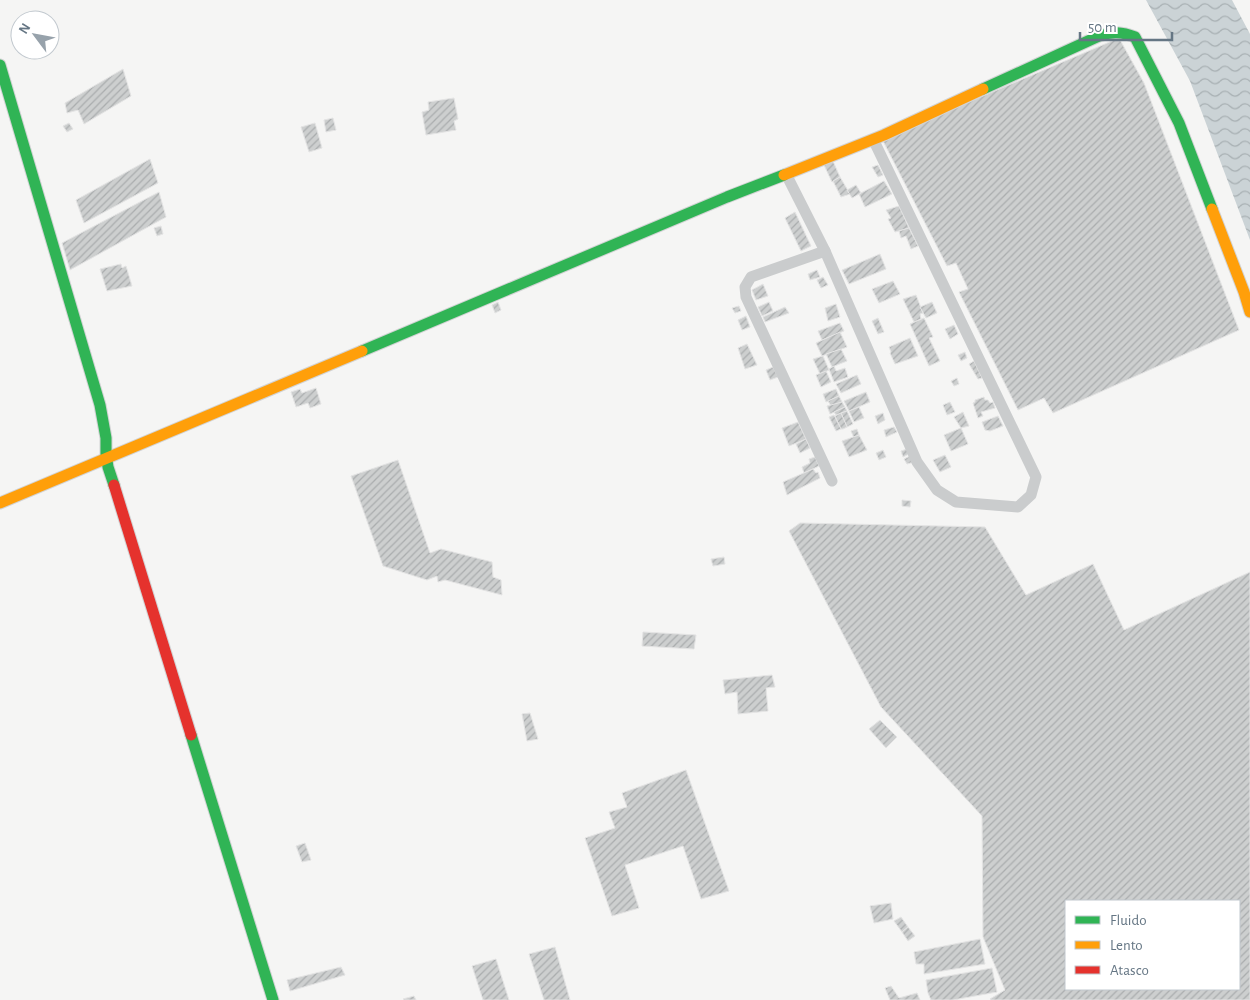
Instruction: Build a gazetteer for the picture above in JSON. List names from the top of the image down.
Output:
{
  "legend": ["Fluido", "Lento", "Atasco"],
  "scale_bar": "50 m",
  "north": "top left"
}
